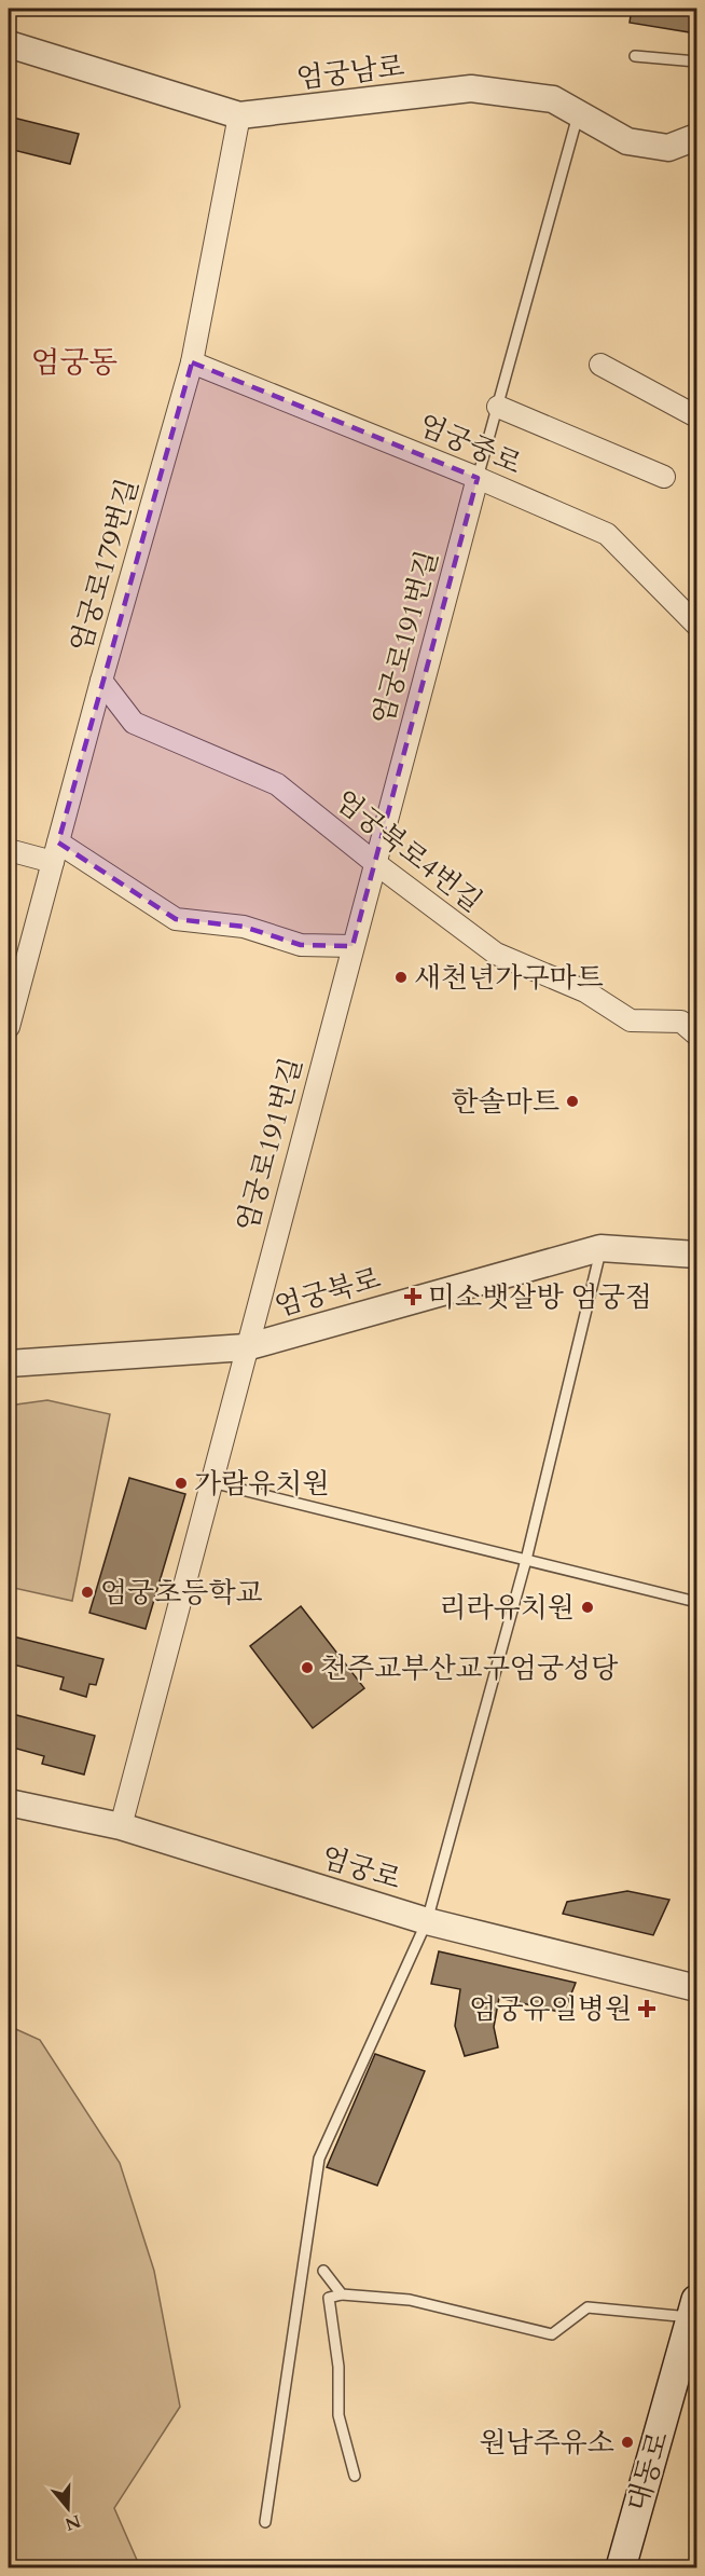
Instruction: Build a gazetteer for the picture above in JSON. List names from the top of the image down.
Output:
{
  "streets": {
    "main road": ["대동로"],
    "street": [
      "엄궁남로",
      "엄궁중로",
      "엄궁로179번길",
      "엄궁로191번길",
      "엄궁북로4번길",
      "엄궁북로",
      "엄궁로"
    ]
  },
  "crossings": [
    ["엄궁남로", "엄궁로179번길"],
    ["엄궁중로", "엄궁로179번길"],
    ["엄궁중로", "엄궁로191번길"],
    ["엄궁로179번길", "엄궁북로4번길"],
    ["엄궁로191번길", "엄궁북로4번길"],
    ["엄궁로191번길", "엄궁북로"],
    ["엄궁로191번길", "엄궁로"]
  ],
  "districts": ["엄궁동"],
  "places": {
    "other": [
      "새천년가구마트",
      "한솔마트",
      "가람유치원",
      "엄궁초등학교",
      "리라유치원",
      "천주교부산교구엄궁성당",
      "원남주유소"
    ],
    "health": ["미소뱃살방 엄궁점", "엄궁유일병원"]
  },
  "north": "bottom"
}
